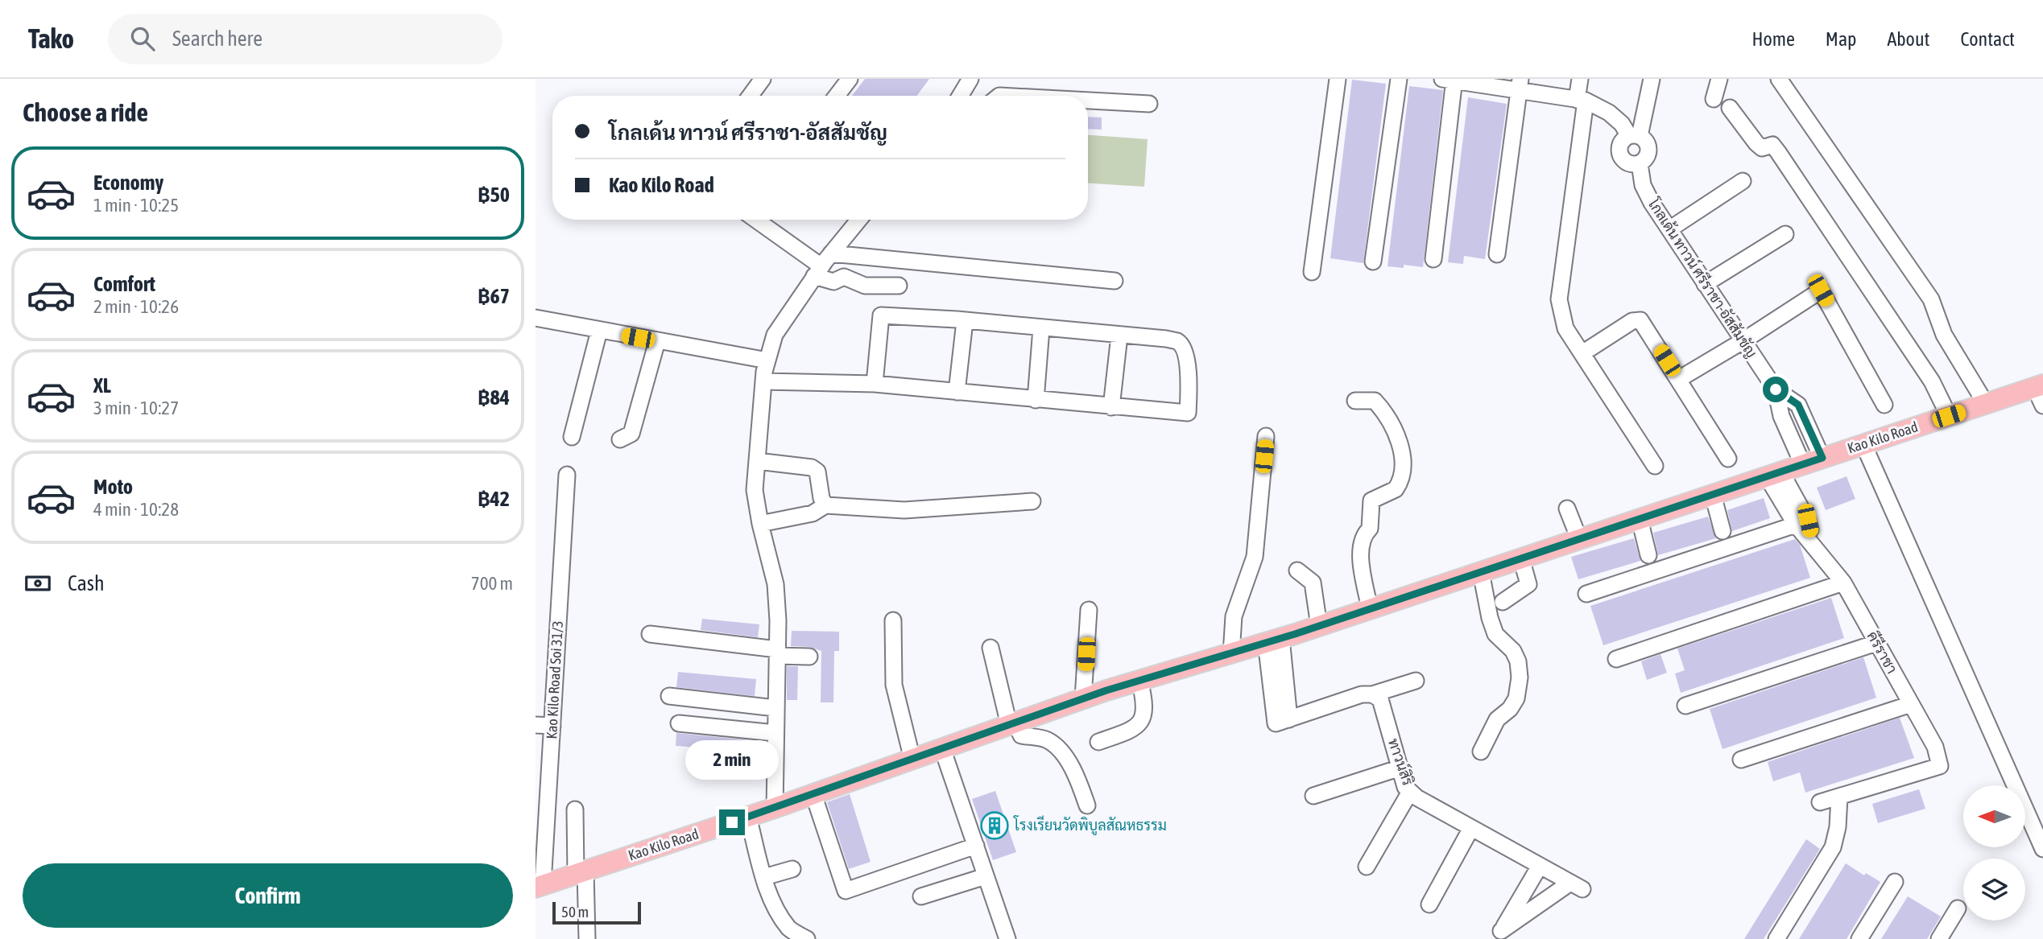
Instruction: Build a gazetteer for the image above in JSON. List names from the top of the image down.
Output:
{
  "streets": {
    "main road": ["Kao Kilo Road"],
    "street": [
      "โกลเด้น ทาวน์ ศรีราชา-อัสสัมชัญ",
      "คีรีราชา",
      "Kao Kilo Road Soi 31/3",
      "ทาวน์สิริ"
    ]
  },
  "crossings": [
    ["โกลเด้น ทาวน์ ศรีราชา-อัสสัมชัญ", "Kao Kilo Road"],
    ["Kao Kilo Road", "คีรีราชา"],
    ["Kao Kilo Road", "Kao Kilo Road Soi 31/3"]
  ],
  "places": {
    "building": ["โรงเรียนวัดพิบูลสัณหธรรม"]
  },
  "scale_bar": "50 m",
  "north": "left",
  "page": {
    "header": "Tako",
    "search": "Search here",
    "nav": [
      "Home",
      "Map",
      "About",
      "Contact"
    ],
    "heading": "Choose a ride",
    "banner": ["โกลเด้น ทาวน์ ศรีราชา-อัสสัมชัญ", "Kao Kilo Road"],
    "list": [
      {
        "name": "Economy",
        "note": "1 min · 10:25",
        "value": "฿50"
      },
      {
        "name": "Comfort",
        "note": "2 min · 10:26",
        "value": "฿67"
      },
      {
        "name": "XL",
        "note": "3 min · 10:27",
        "value": "฿84"
      },
      {
        "name": "Moto",
        "note": "4 min · 10:28",
        "value": "฿42"
      }
    ],
    "pay": ["Cash", "700 m"],
    "bubble": "2 min",
    "buttons": "Confirm",
    "scale": "50 m"
  }
}
